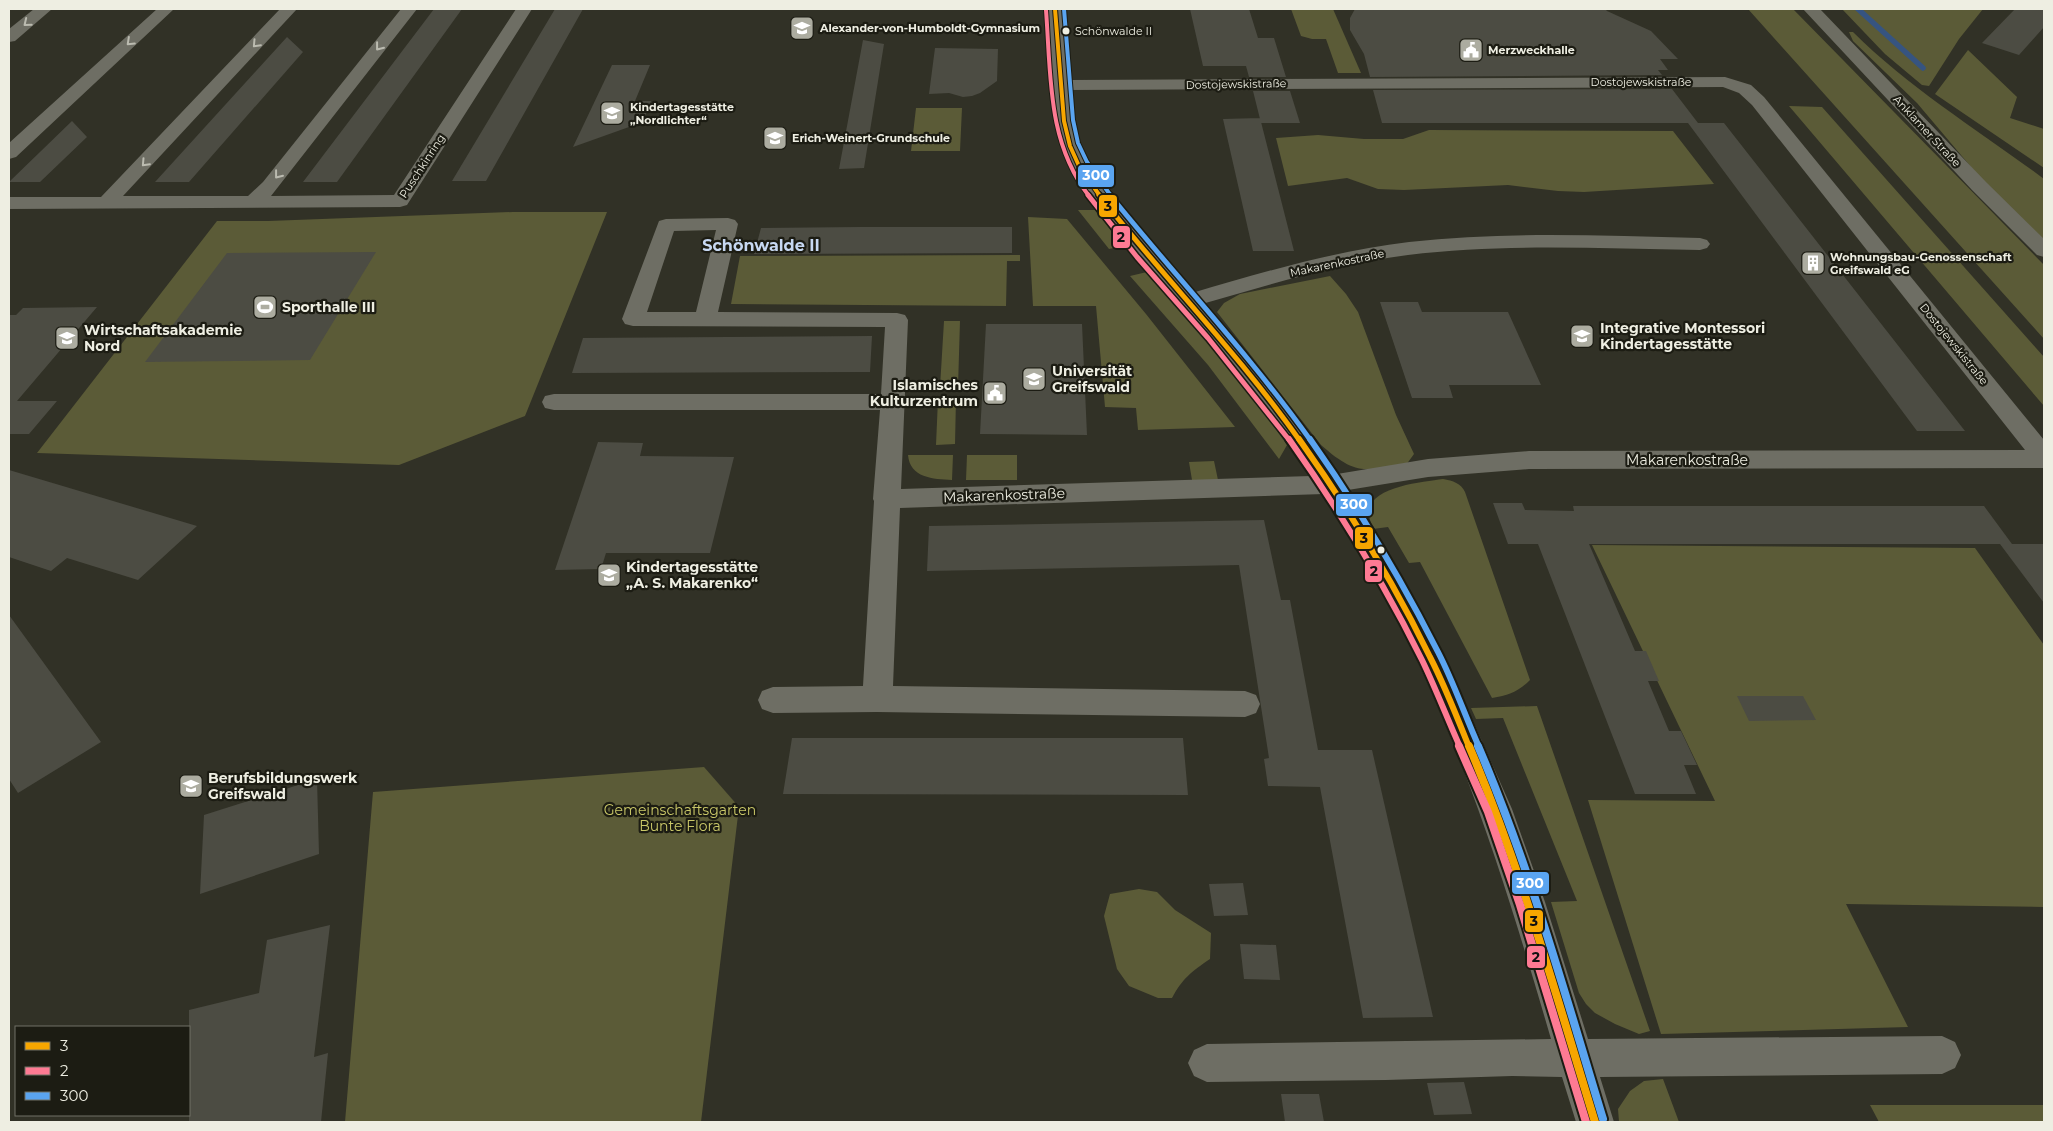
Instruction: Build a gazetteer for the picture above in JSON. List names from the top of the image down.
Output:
{
  "streets": {
    "main road": ["Anklamer Straße"],
    "street": ["Dostojewskistraße", "Puschkinring", "Makarenkostraße"]
  },
  "crossings": [
    ["Dostojewskistraße", "Makarenkostraße"]
  ],
  "districts": ["Schönwalde II"],
  "parks": ["Gemeinschaftsgarten Bunte Flora"],
  "places": {
    "school or university": [
      "Alexander-von-Humboldt-Gymnasium",
      "Kindertagesstätte „Nordlichter“",
      "Erich-Weinert-Grundschule",
      "Integrative Montessori Kindertagesstätte",
      "Wirtschaftsakademie Nord",
      "Universität Greifswald",
      "Kindertagesstätte „A. S. Makarenko“",
      "Berufsbildungswerk Greifswald"
    ],
    "other": ["Schönwalde II"],
    "public building": ["Merzweckhalle", "Islamisches Kulturzentrum"],
    "building": ["Wohnungsbau-Genossenschaft Greifswald eG"],
    "sports": ["Sporthalle III"]
  },
  "lines": ["transit line 3", "transit line 300", "transit line 2"],
  "legend": ["3", "2", "300"]
}
